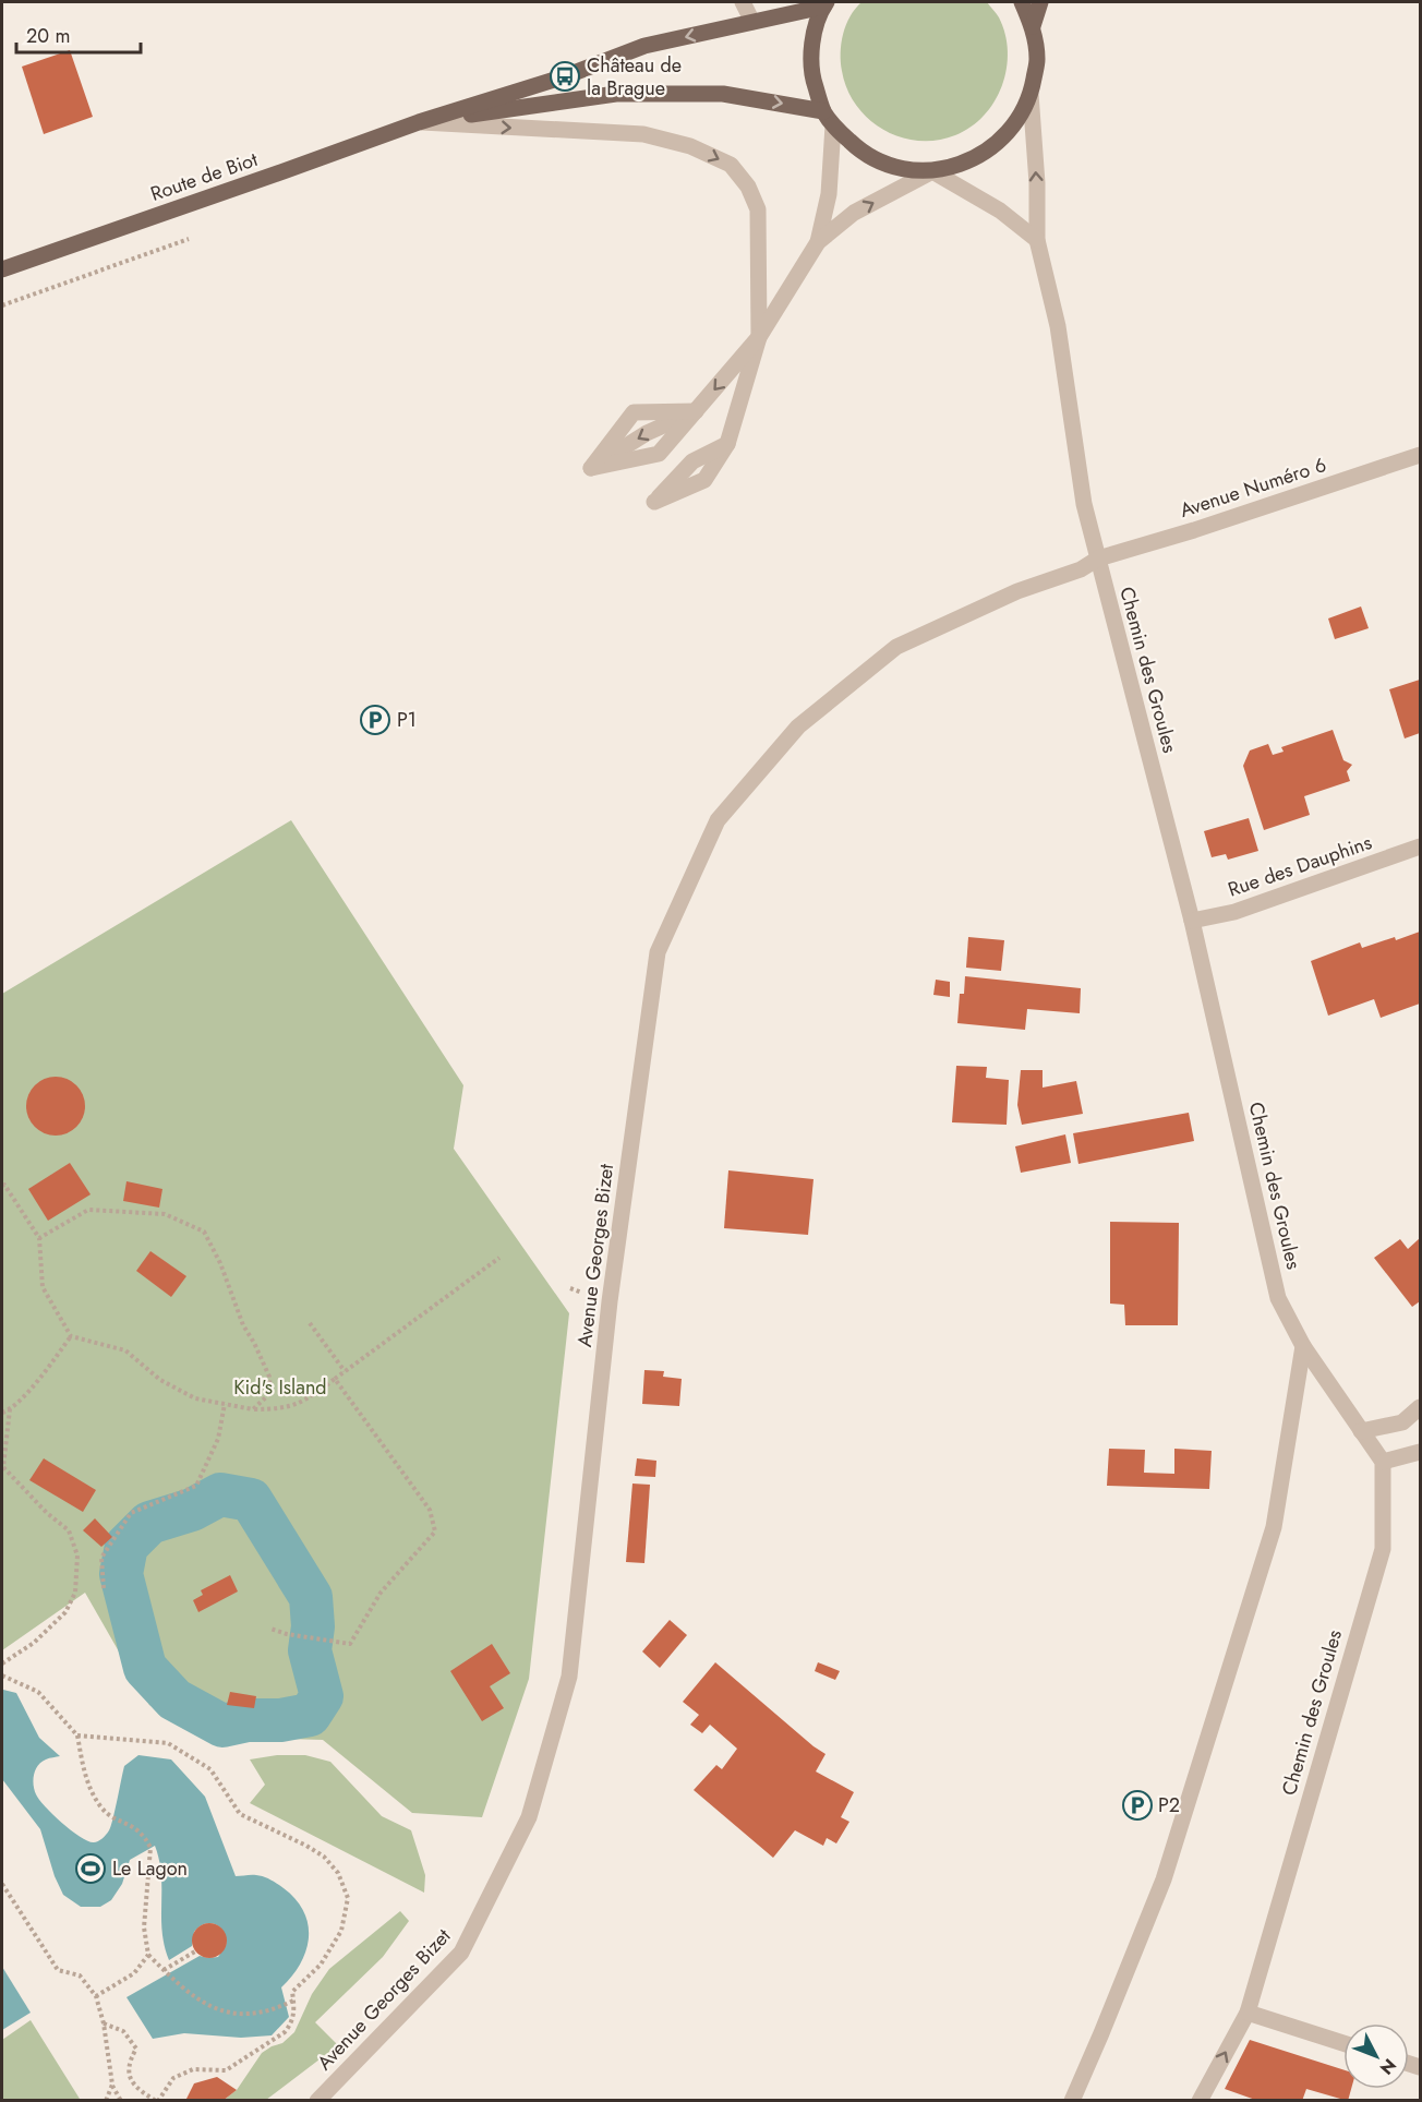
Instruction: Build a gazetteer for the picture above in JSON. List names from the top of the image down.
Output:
{
  "streets": {
    "main road": ["Route de Biot"],
    "street": [
      "Avenue Numéro 6",
      "Chemin des Groules",
      "Rue des Dauphins",
      "Avenue Georges Bizet"
    ]
  },
  "crossings": [
    ["Avenue Numéro 6", "Chemin des Groules"],
    ["Avenue Numéro 6", "Avenue Georges Bizet"],
    ["Chemin des Groules", "Rue des Dauphins"],
    ["Chemin des Groules", "Avenue Georges Bizet"]
  ],
  "parks": ["Kid's Island"],
  "places": {
    "bus stop": ["Château de la Brague"],
    "parking": ["P1", "P2"],
    "sports": ["Le Lagon"]
  },
  "scale_bar": "20 m",
  "north": "bottom right"
}
